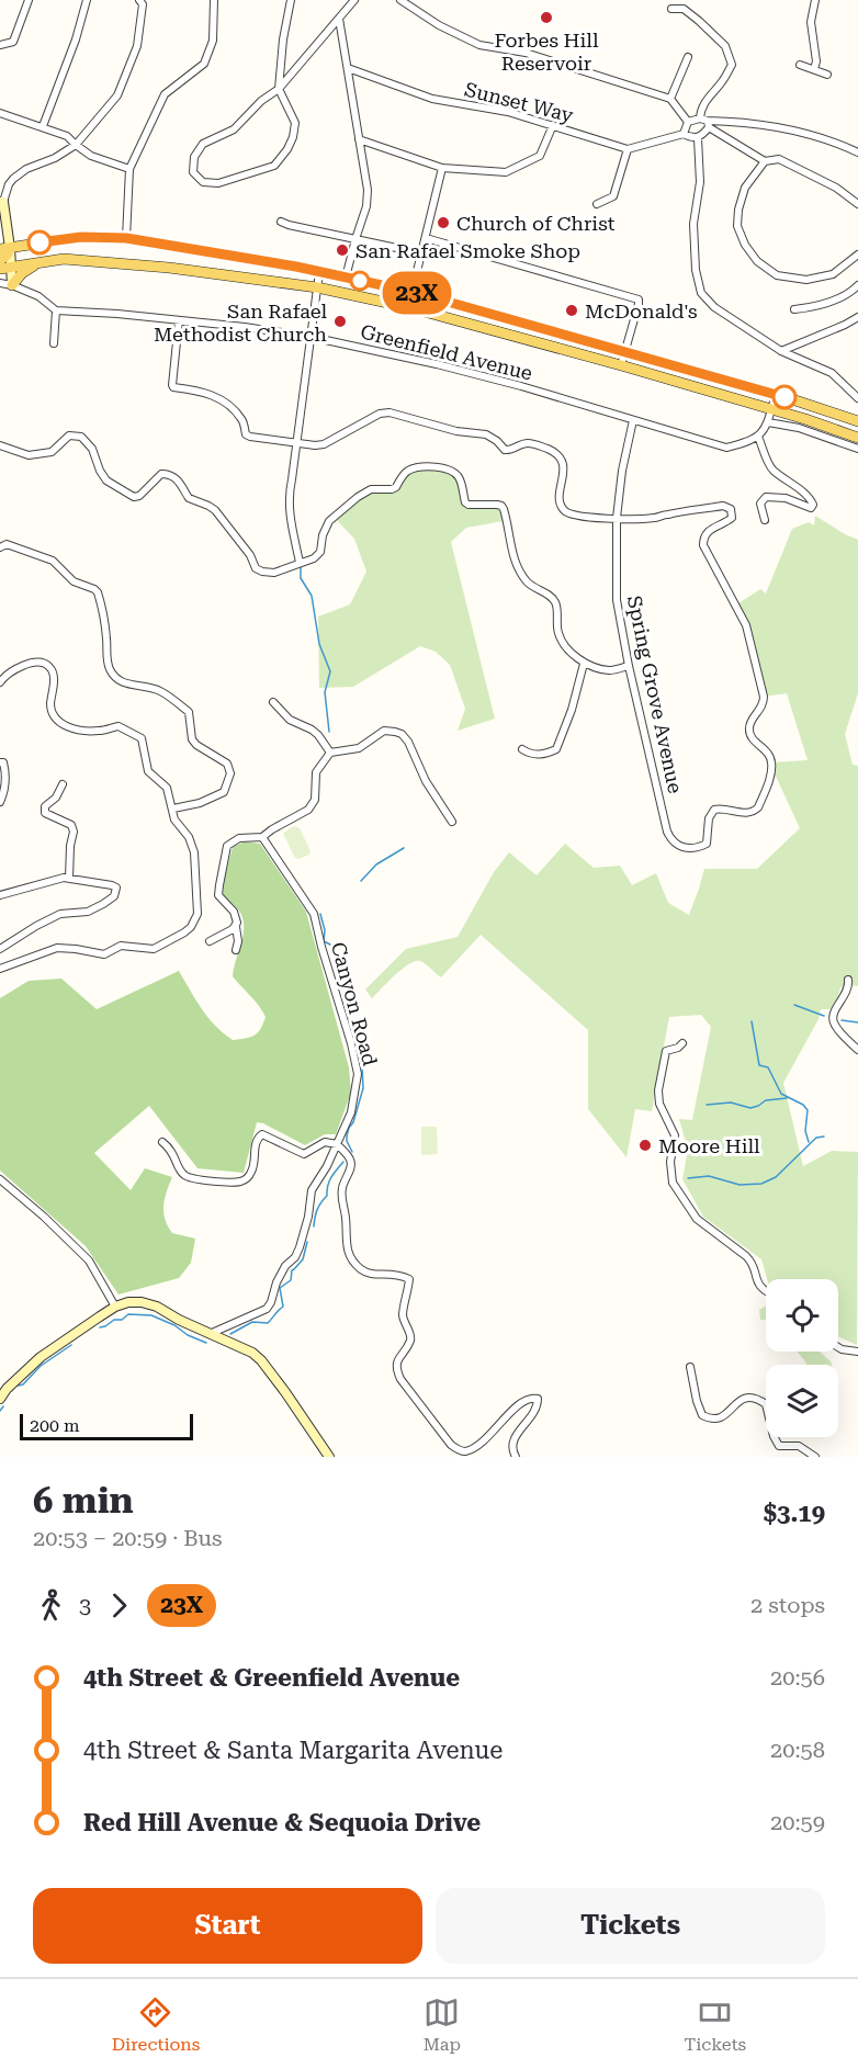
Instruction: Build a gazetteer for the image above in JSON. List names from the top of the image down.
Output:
{
  "streets": {
    "street": [
      "Sunset Way",
      "Greenfield Avenue",
      "Spring Grove Avenue",
      "Canyon Road"
    ]
  },
  "crossings": [
    ["Greenfield Avenue", "Spring Grove Avenue"]
  ],
  "places": [
    "Forbes Hill Reservoir",
    "Church of Christ",
    "San Rafael Smoke Shop",
    "McDonald's",
    "San Rafael Methodist Church",
    "Moore Hill"
  ],
  "lines": ["bus line 23X"],
  "scale_bar": "200 m",
  "page": {
    "on_map": "23X",
    "scale": "200 m",
    "heading": ["6 min", "20:53 – 20:59 · Bus", "$3.19"],
    "legs": ["3", "23X", "2 stops"],
    "list": [
      {
        "name": "4th Street & Greenfield Avenue",
        "value": "20:56"
      },
      {
        "name": "4th Street & Santa Margarita Avenue",
        "value": "20:58"
      },
      {
        "name": "Red Hill Avenue & Sequoia Drive",
        "value": "20:59"
      }
    ],
    "buttons": ["Start", "Tickets"],
    "tabs": ["Directions", "Map", "Tickets"]
  }
}
